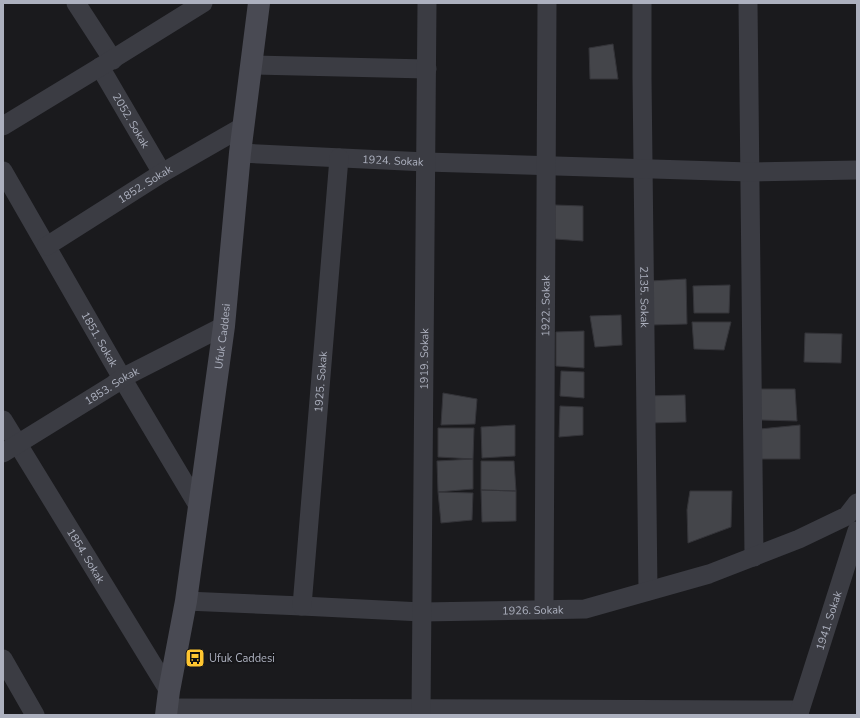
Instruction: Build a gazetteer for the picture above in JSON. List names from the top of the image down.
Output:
{
  "streets": {
    "main road": ["Ufuk Caddesi"],
    "street": [
      "2052. Sokak",
      "1924. Sokak",
      "1852. Sokak",
      "2135. Sokak",
      "1922. Sokak",
      "1851. Sokak",
      "1919. Sokak",
      "1925. Sokak",
      "1853. Sokak",
      "1854. Sokak",
      "1926. Sokak",
      "1941. Sokak"
    ]
  },
  "crossings": [
    ["2052. Sokak", "1852. Sokak"],
    ["1924. Sokak", "2135. Sokak"],
    ["1924. Sokak", "1922. Sokak"],
    ["1924. Sokak", "Ufuk Caddesi"],
    ["1924. Sokak", "1919. Sokak"],
    ["1924. Sokak", "1925. Sokak"],
    ["1852. Sokak", "Ufuk Caddesi"],
    ["1852. Sokak", "1851. Sokak"],
    ["2135. Sokak", "1926. Sokak"],
    ["1922. Sokak", "1926. Sokak"],
    ["Ufuk Caddesi", "1851. Sokak"],
    ["Ufuk Caddesi", "1853. Sokak"],
    ["Ufuk Caddesi", "1854. Sokak"],
    ["Ufuk Caddesi", "1926. Sokak"],
    ["1851. Sokak", "1853. Sokak"],
    ["1919. Sokak", "1926. Sokak"],
    ["1925. Sokak", "1926. Sokak"],
    ["1853. Sokak", "1854. Sokak"]
  ],
  "places": {
    "bus stop": ["Ufuk Caddesi"]
  }
}
